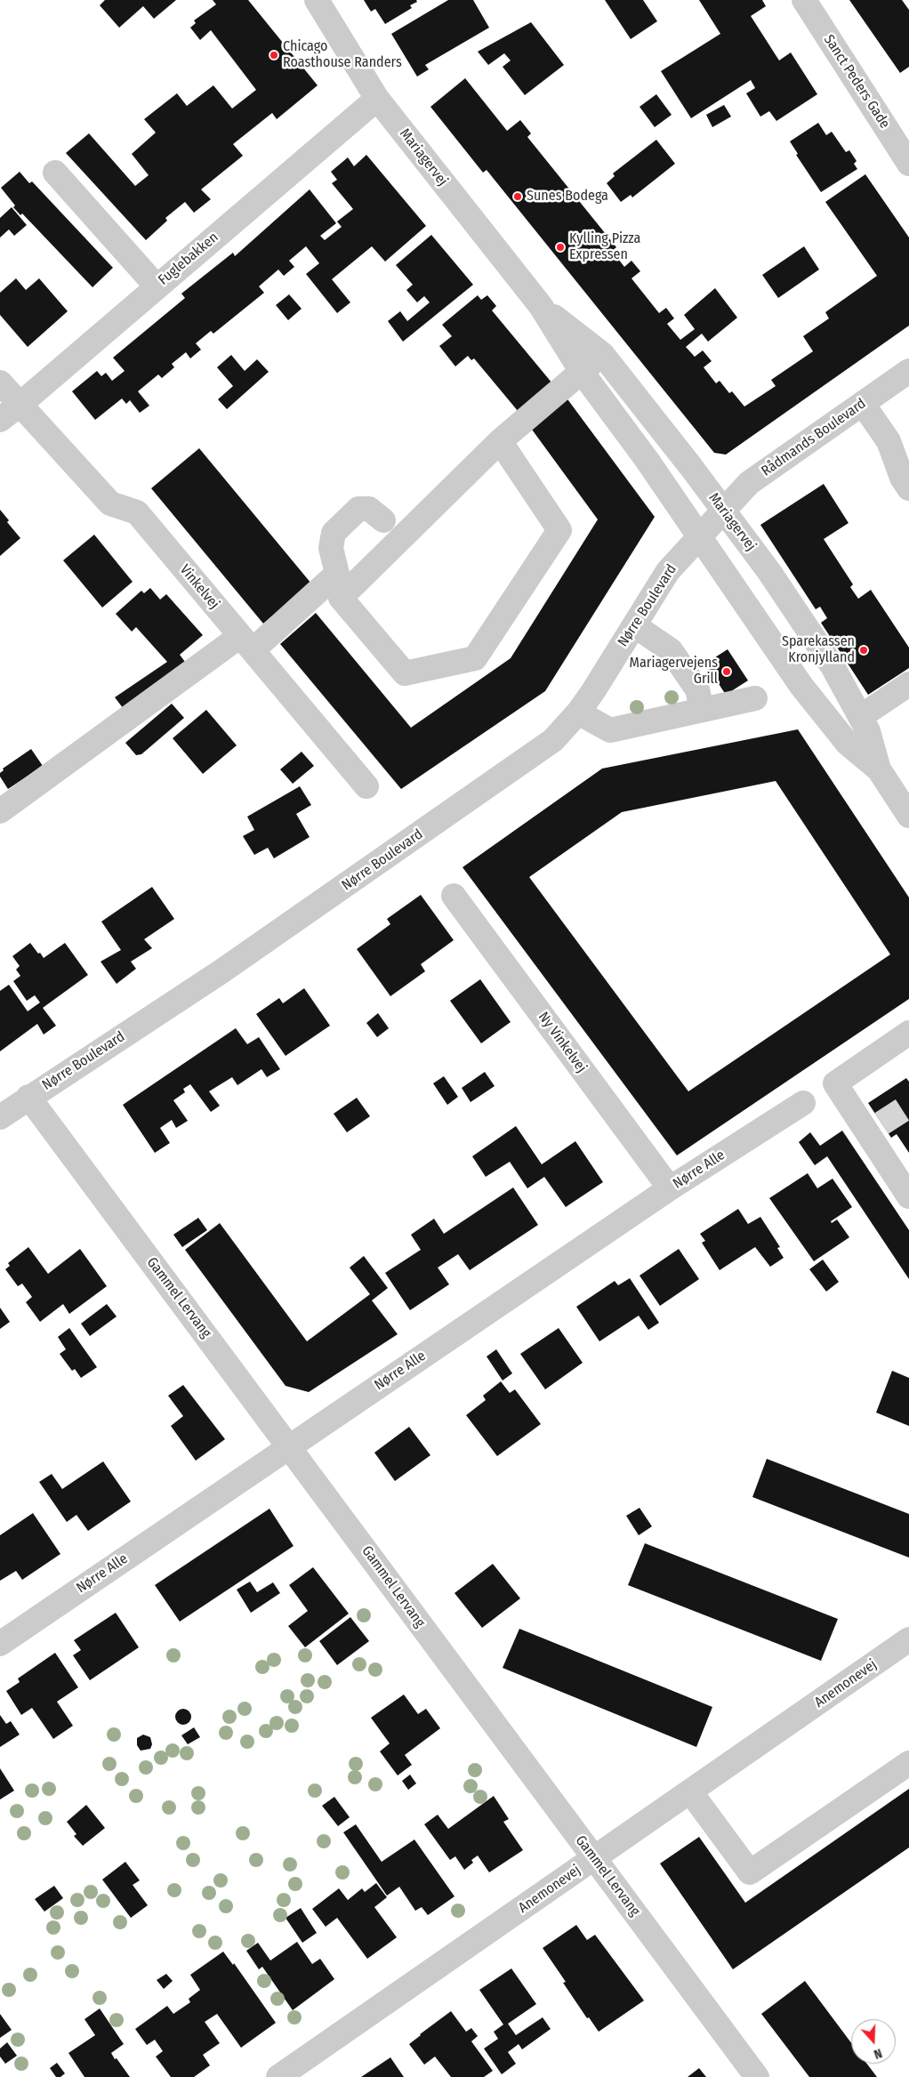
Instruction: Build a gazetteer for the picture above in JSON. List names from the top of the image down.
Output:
{
  "streets": {
    "street": [
      "Sanct Peders Gade",
      "Mariagervej",
      "Fuglebakken",
      "Rådmands Boulevard",
      "Vinkelvej",
      "Nørre Boulevard",
      "Ny Vinkelvej",
      "Nørre Alle",
      "Gammel Lervang",
      "Anemonevej"
    ]
  },
  "crossings": [
    ["Mariagervej", "Fuglebakken"],
    ["Mariagervej", "Rådmands Boulevard"],
    ["Mariagervej", "Nørre Boulevard"],
    ["Fuglebakken", "Vinkelvej"],
    ["Rådmands Boulevard", "Nørre Boulevard"],
    ["Nørre Boulevard", "Gammel Lervang"],
    ["Ny Vinkelvej", "Nørre Alle"],
    ["Nørre Alle", "Gammel Lervang"],
    ["Gammel Lervang", "Anemonevej"]
  ],
  "places": [
    "Chicago Roasthouse Randers",
    "Sunes Bodega",
    "Kylling Pizza Expressen",
    "Sparekassen Kronjylland",
    "Mariagervejens Grill"
  ],
  "north": "bottom"
}
